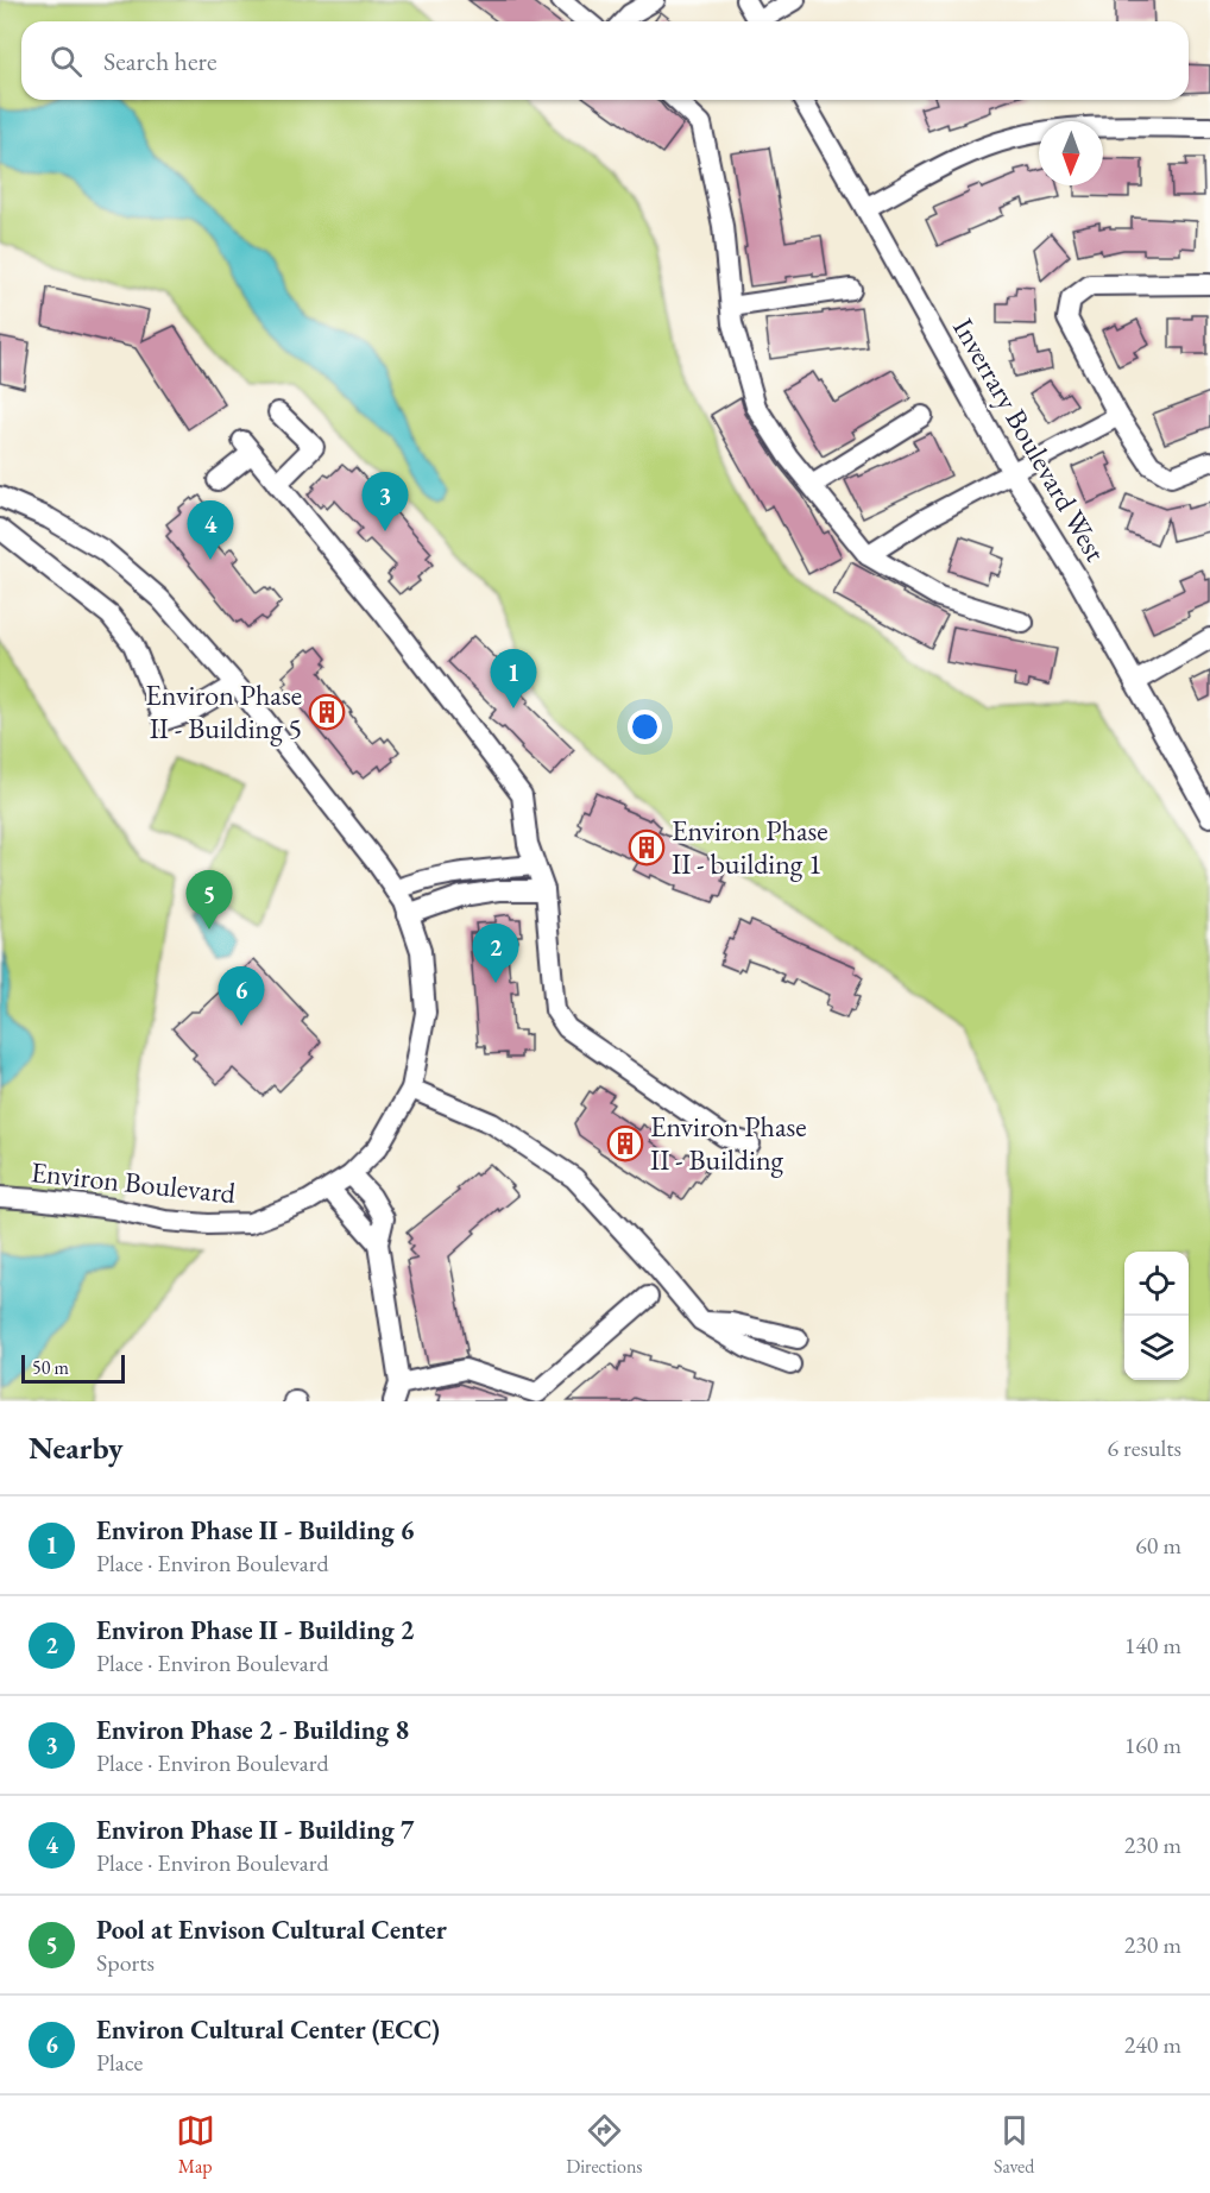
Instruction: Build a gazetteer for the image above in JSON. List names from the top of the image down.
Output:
{
  "streets": {
    "street": ["Inverrary Boulevard West", "Environ Boulevard"]
  },
  "places": {
    "building": ["Environ Phase II - Building 5", "Environ Phase II - building 1", "Environ Phase II - Building"]
  },
  "scale_bar": "50 m",
  "north": "bottom",
  "page": {
    "search": "Search here",
    "pins": [
      "3",
      "4",
      "1",
      "5",
      "2",
      "6"
    ],
    "scale": "50 m",
    "heading": ["Nearby", "6 results"],
    "list": [
      {
        "mark": "1",
        "name": "Environ Phase II - Building 6",
        "note": "Place · Environ Boulevard",
        "value": "60 m"
      },
      {
        "mark": "2",
        "name": "Environ Phase II - Building 2",
        "note": "Place · Environ Boulevard",
        "value": "140 m"
      },
      {
        "mark": "3",
        "name": "Environ Phase 2 - Building 8",
        "note": "Place · Environ Boulevard",
        "value": "160 m"
      },
      {
        "mark": "4",
        "name": "Environ Phase II - Building 7",
        "note": "Place · Environ Boulevard",
        "value": "230 m"
      },
      {
        "mark": "5",
        "name": "Pool at Envison Cultural Center",
        "note": "Sports",
        "value": "230 m"
      },
      {
        "mark": "6",
        "name": "Environ Cultural Center (ECC)",
        "note": "Place",
        "value": "240 m"
      }
    ],
    "nav": ["Map", "Directions", "Saved"]
  }
}
